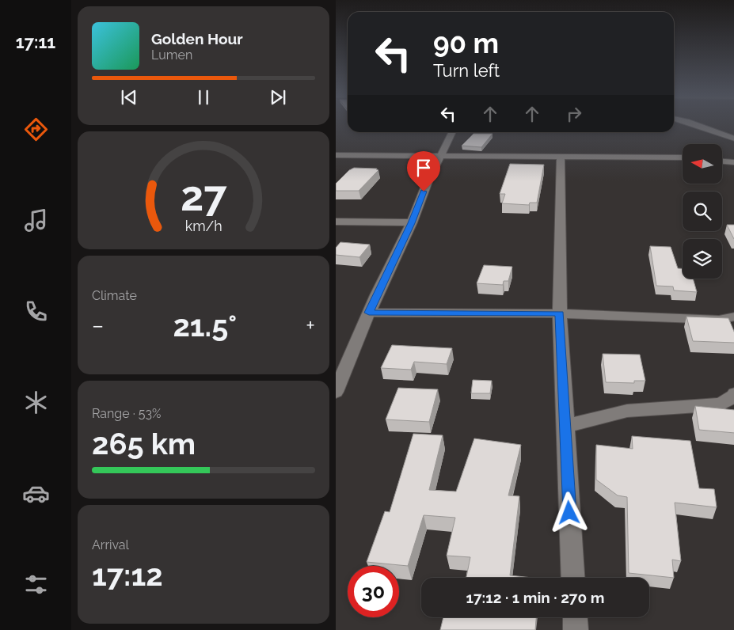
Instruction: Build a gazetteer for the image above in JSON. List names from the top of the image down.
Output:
{
  "north": "left",
  "page": {
    "tabs": "17:11",
    "turn": ["90 m", "Turn left"],
    "song": ["Golden Hour", "Lumen"],
    "tile": [
      "Climate",
      ["Range · 53%", "265 km"],
      ["Arrival", "17:12"]
    ],
    "heat": ["−", "21.5°", "+"],
    "limit": "30",
    "trip": "17:12 · 1 min · 270 m",
    "gauge": ["27", "km/h"]
  }
}
